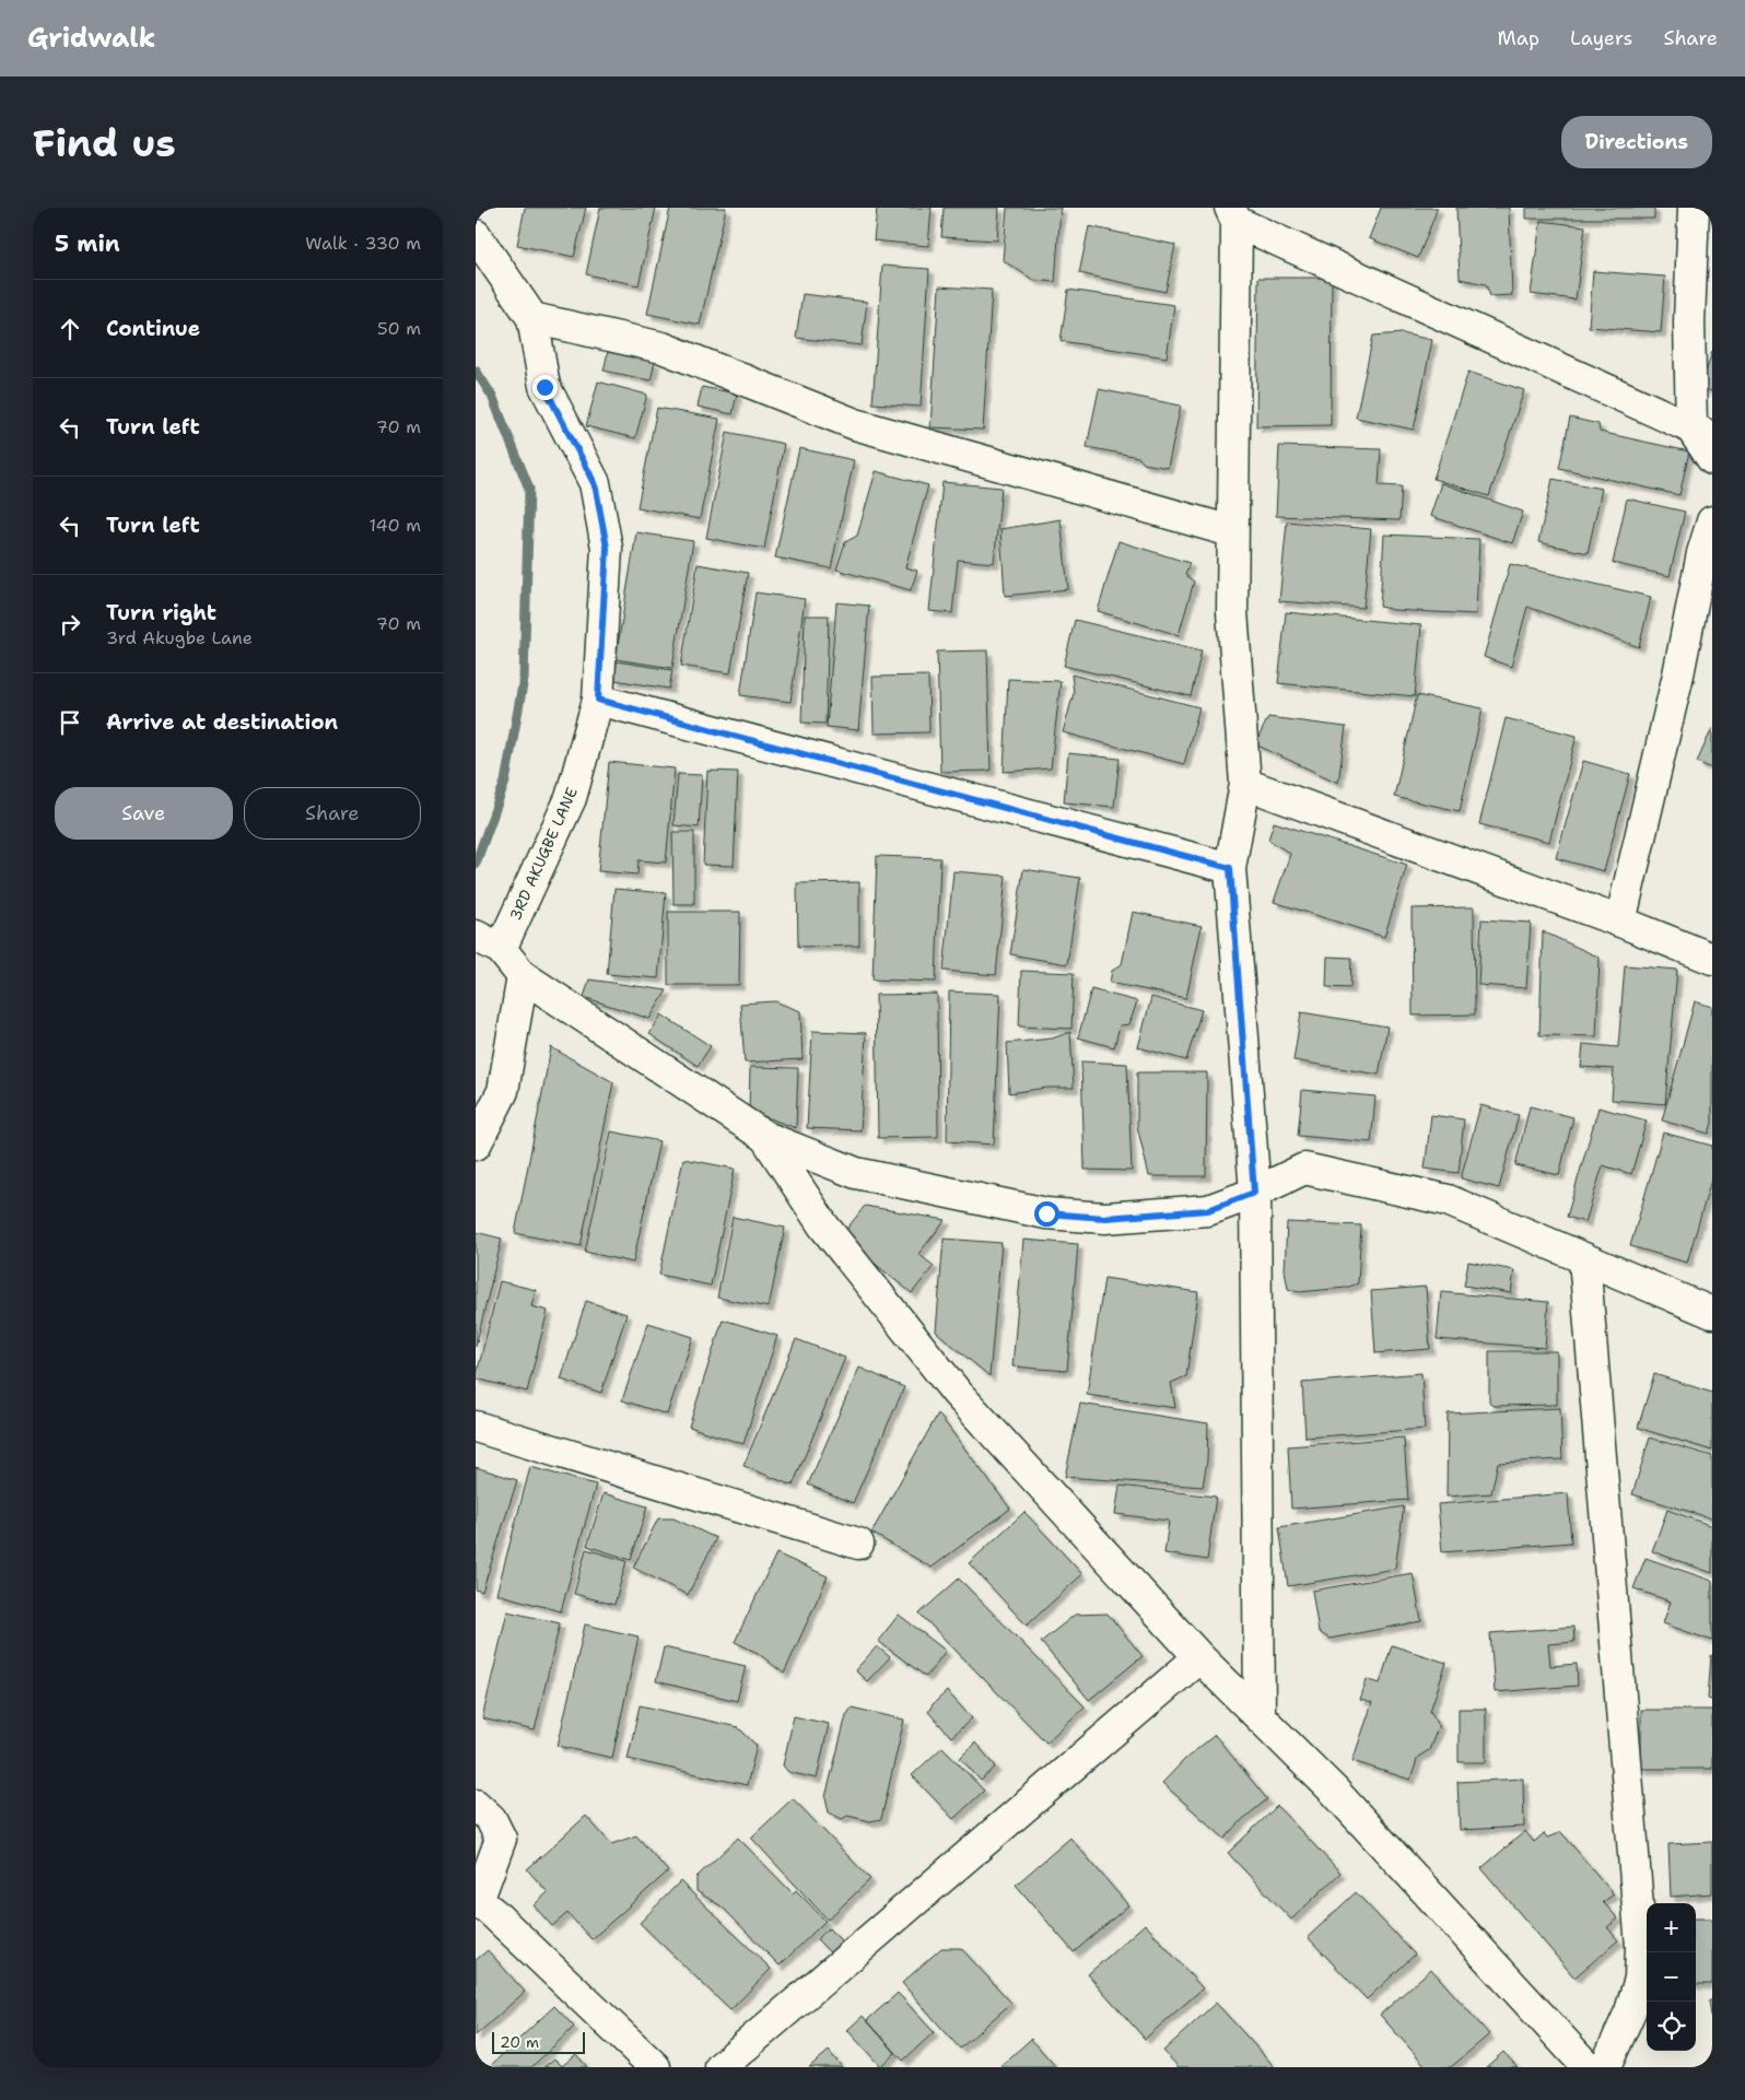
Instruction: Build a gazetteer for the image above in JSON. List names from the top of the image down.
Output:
{
  "streets": {
    "street": ["3RD AKUGBE LANE"]
  },
  "scale_bar": "20 m",
  "page": {
    "header": "Gridwalk",
    "nav": ["Map", "Layers", "Share"],
    "buttons": [
      "Directions",
      ["Save", "Share"]
    ],
    "title": "Find us",
    "heading": ["5 min", "Walk · 330 m"],
    "list": [
      ["Continue", "50 m"],
      ["Turn left", "70 m"],
      ["Turn left", "140 m"],
      ["Turn right", "3rd Akugbe Lane", "70 m"],
      "Arrive at destination"
    ],
    "map_buttons": ["+", "−"],
    "scale": "20 m"
  }
}
